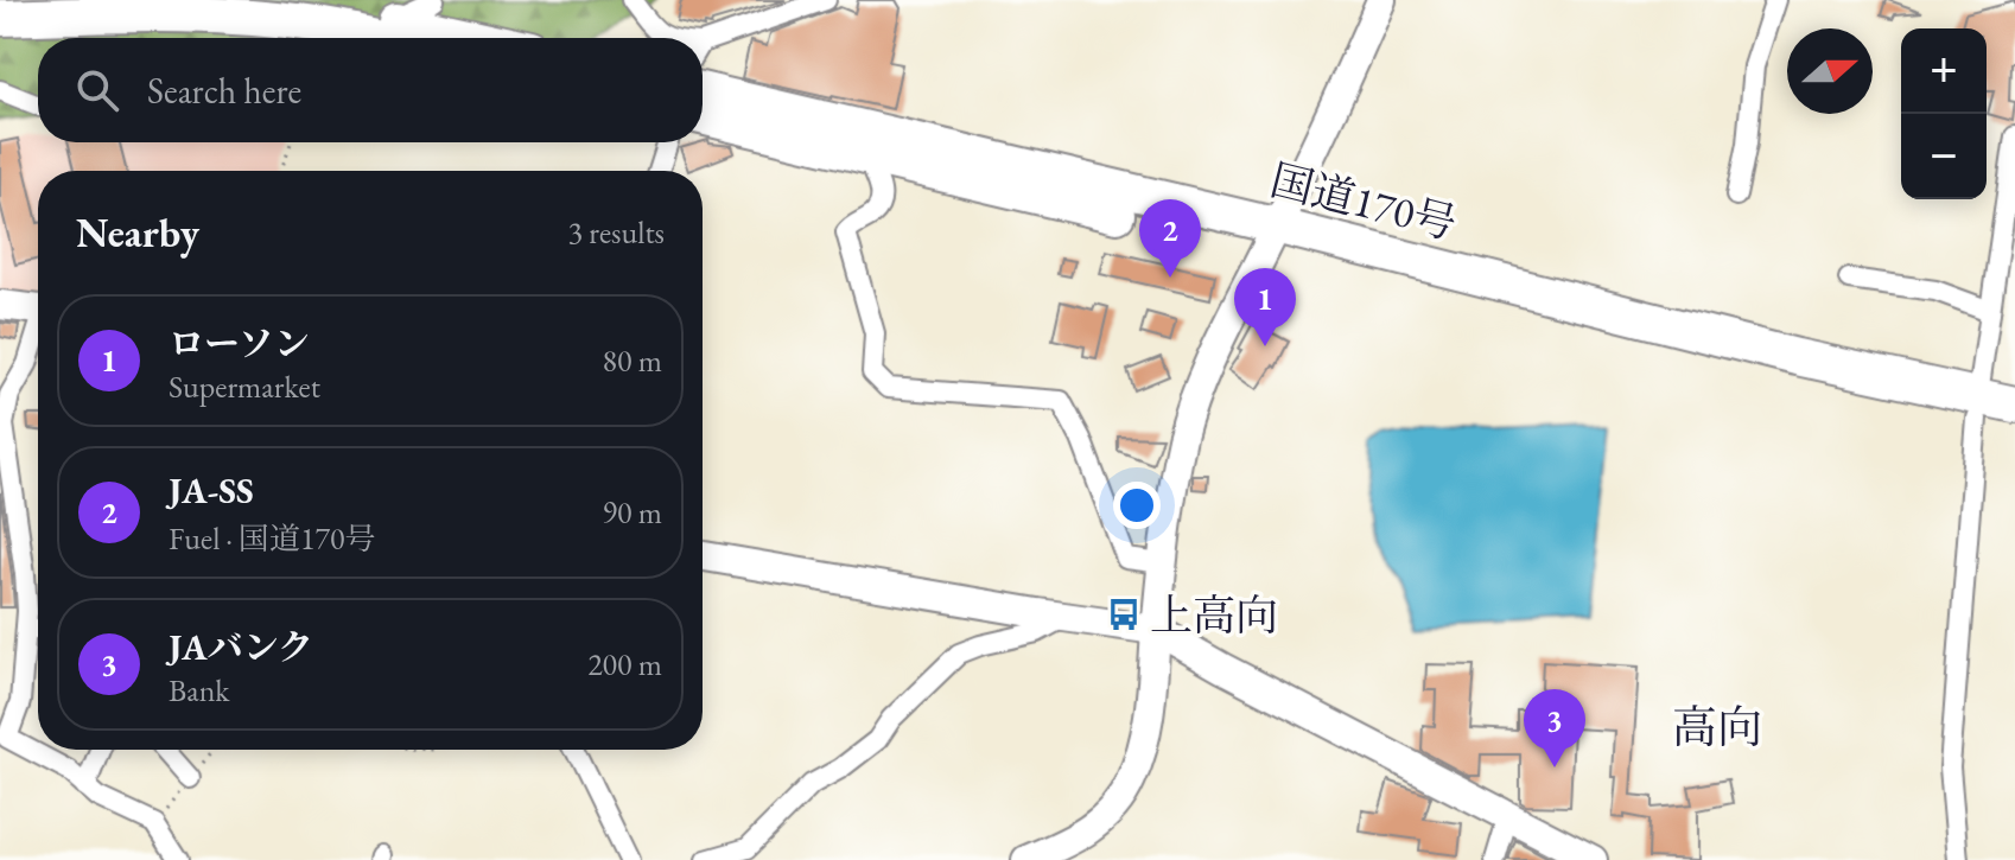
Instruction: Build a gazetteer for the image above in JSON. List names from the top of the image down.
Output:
{
  "streets": {
    "highway": ["国道170号"]
  },
  "districts": ["高向"],
  "places": {
    "bus stop": ["上高向"]
  },
  "north": "right",
  "page": {
    "map_buttons": ["+", "−"],
    "search": "Search here",
    "heading": ["Nearby", "3 results"],
    "pins": ["2", "1", "3"],
    "list": [
      {
        "mark": "1",
        "name": "ローソン",
        "note": "Supermarket",
        "value": "80 m"
      },
      {
        "mark": "2",
        "name": "JA-SS",
        "note": "Fuel · 国道170号",
        "value": "90 m"
      },
      {
        "mark": "3",
        "name": "JAバンク",
        "note": "Bank",
        "value": "200 m"
      }
    ]
  }
}
